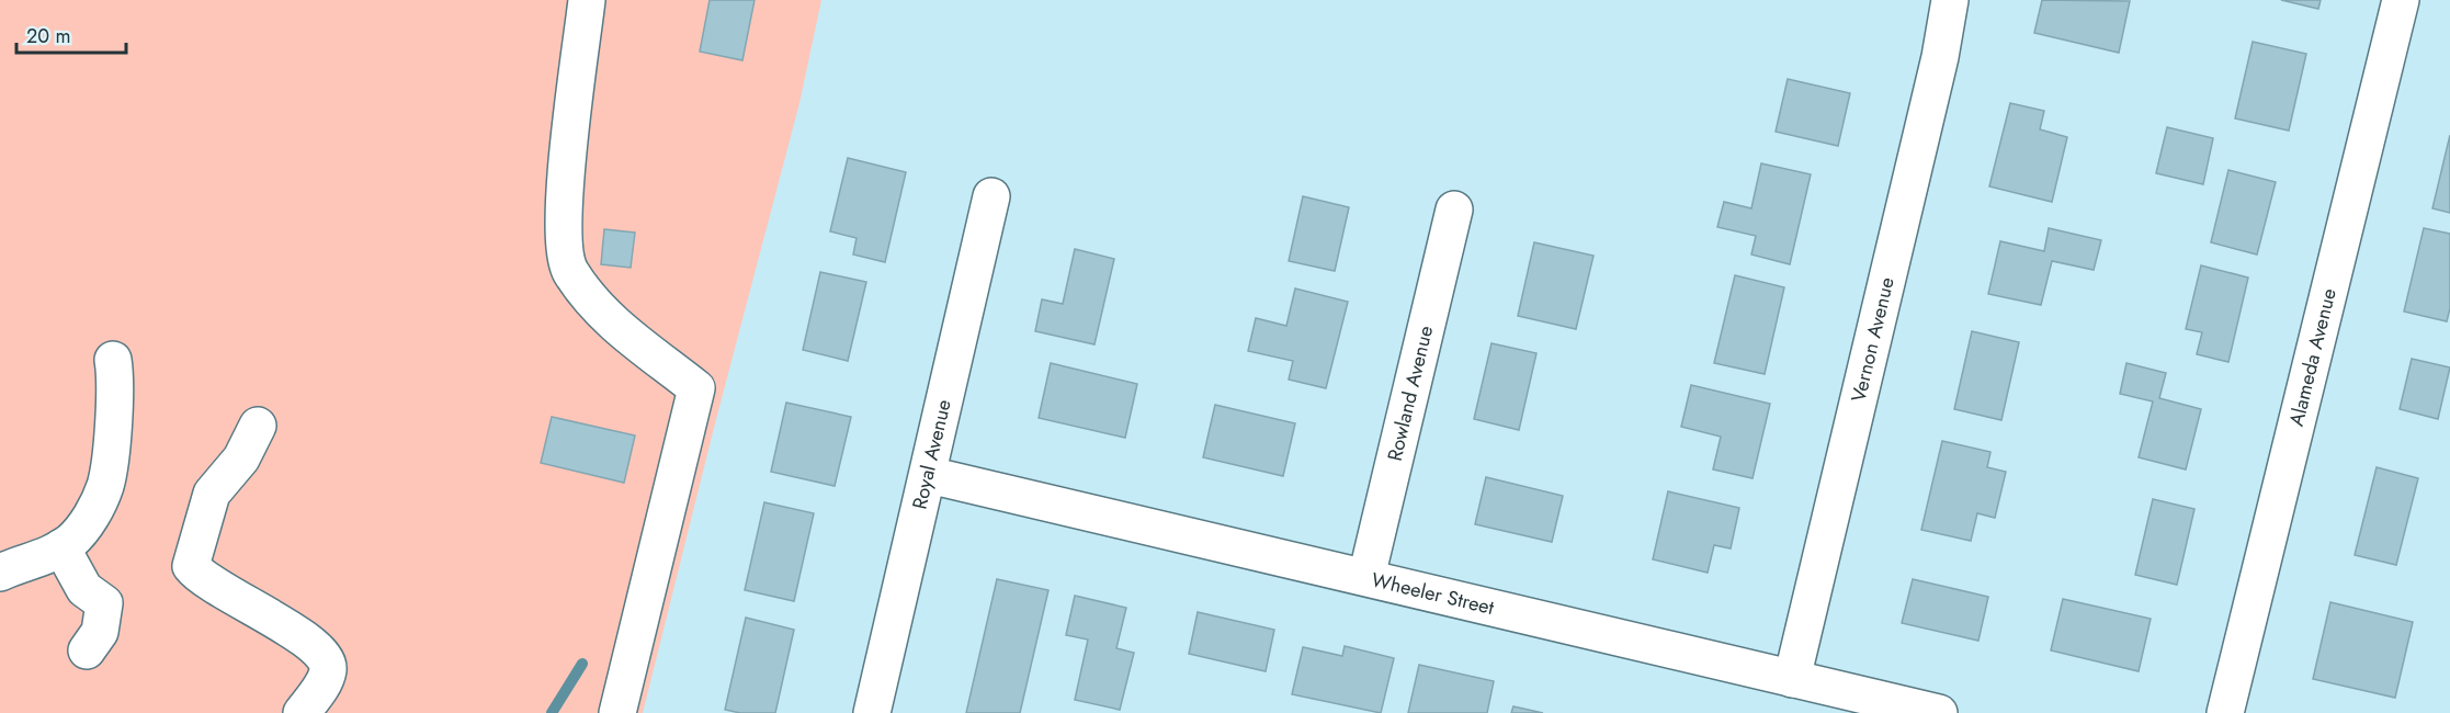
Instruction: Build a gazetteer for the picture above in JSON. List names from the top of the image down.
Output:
{
  "streets": {
    "street": [
      "Vernon Avenue",
      "Alameda Avenue",
      "Rowland Avenue",
      "Royal Avenue",
      "Wheeler Street"
    ]
  },
  "crossings": [
    ["Vernon Avenue", "Wheeler Street"],
    ["Rowland Avenue", "Wheeler Street"],
    ["Royal Avenue", "Wheeler Street"]
  ],
  "scale_bar": "20 m"
}
